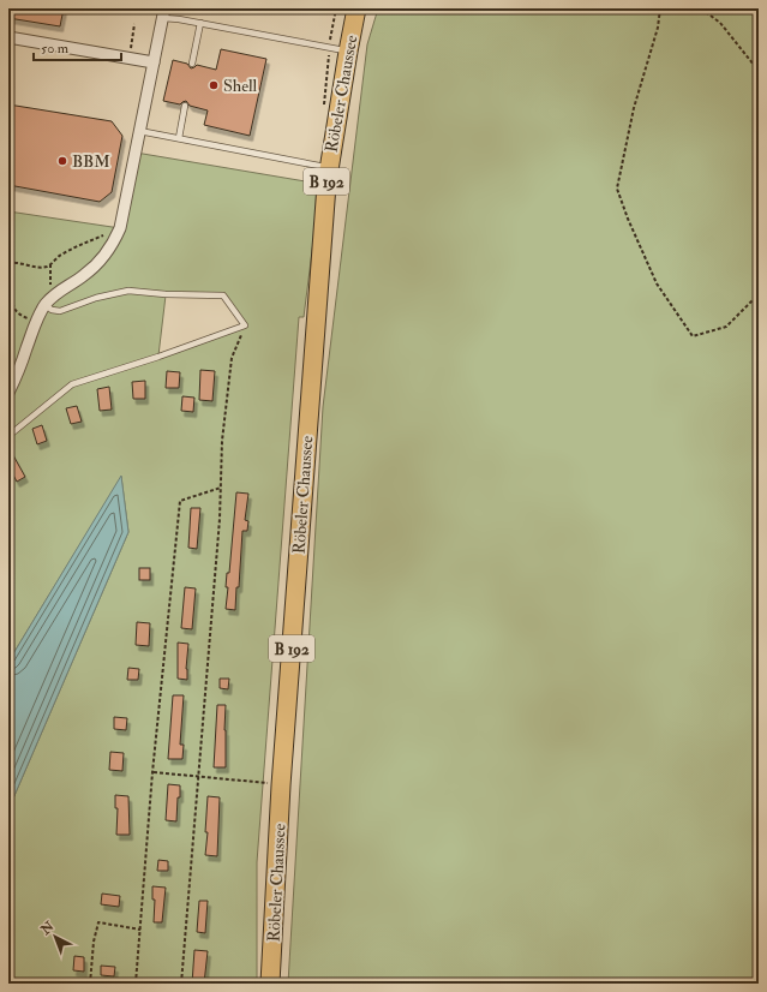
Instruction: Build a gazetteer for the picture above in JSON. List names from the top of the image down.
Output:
{
  "streets": {
    "main road": ["Röbeler Chaussee", "B 192"]
  },
  "places": ["Shell", "BBM"],
  "scale_bar": "50 m",
  "north": "top left"
}
